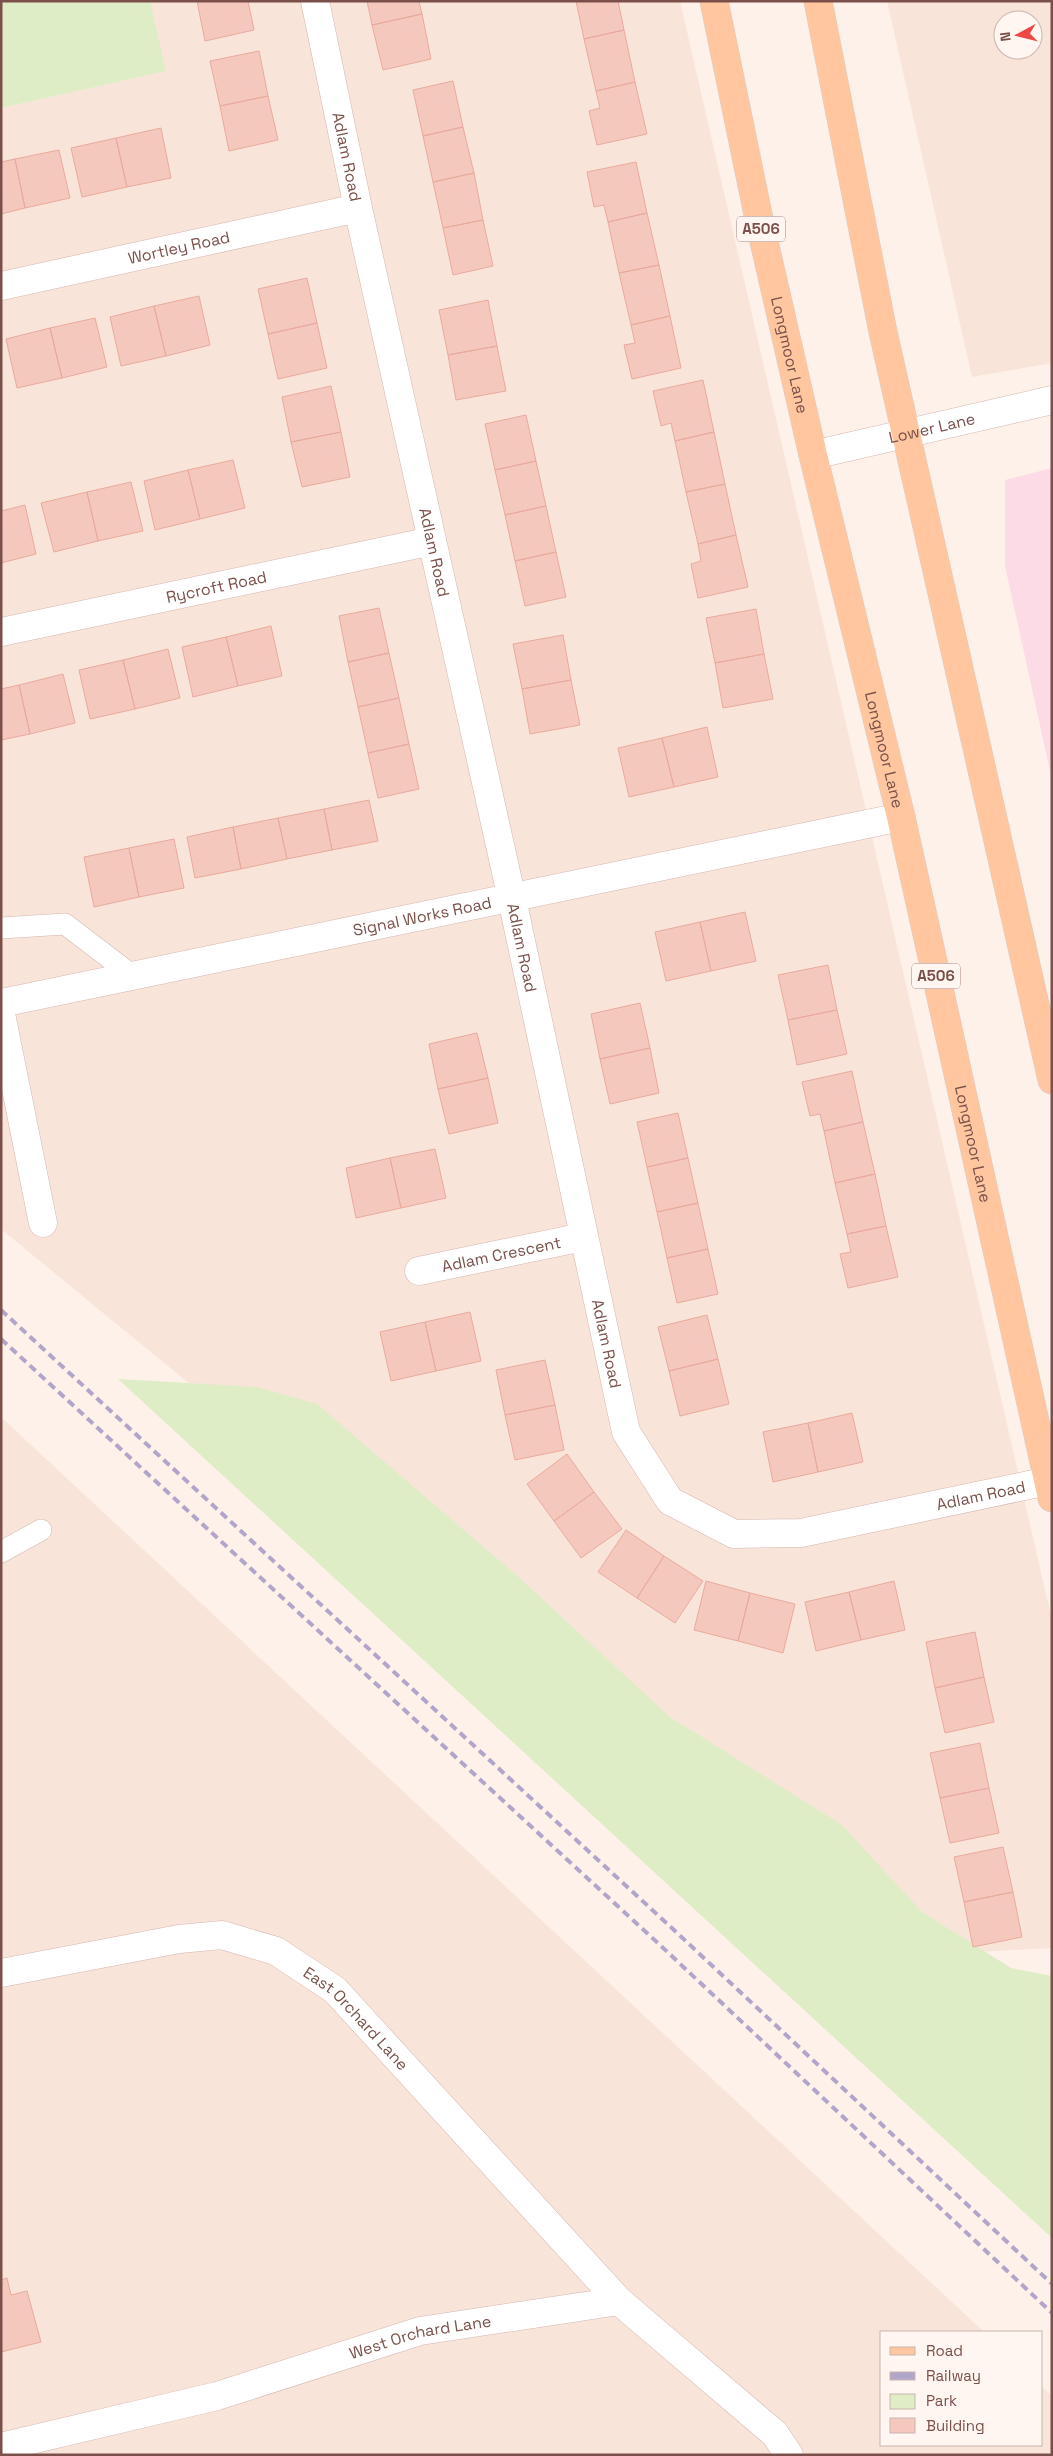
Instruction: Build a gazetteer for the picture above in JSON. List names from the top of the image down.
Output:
{
  "streets": {
    "main road": ["A506", "Longmoor Lane"],
    "street": [
      "Adlam Road",
      "Wortley Road",
      "Lower Lane",
      "Rycroft Road",
      "Signal Works Road",
      "Adlam Crescent",
      "East Orchard Lane",
      "West Orchard Lane"
    ]
  },
  "crossings": [
    ["Adlam Road", "Wortley Road"],
    ["Adlam Road", "Longmoor Lane"],
    ["Adlam Road", "Rycroft Road"],
    ["Adlam Road", "Signal Works Road"],
    ["Adlam Road", "Adlam Crescent"],
    ["Longmoor Lane", "Lower Lane"],
    ["Longmoor Lane", "Signal Works Road"],
    ["East Orchard Lane", "West Orchard Lane"]
  ],
  "legend": [
    "Road",
    "Railway",
    "Park",
    "Building"
  ],
  "north": "left"
}
